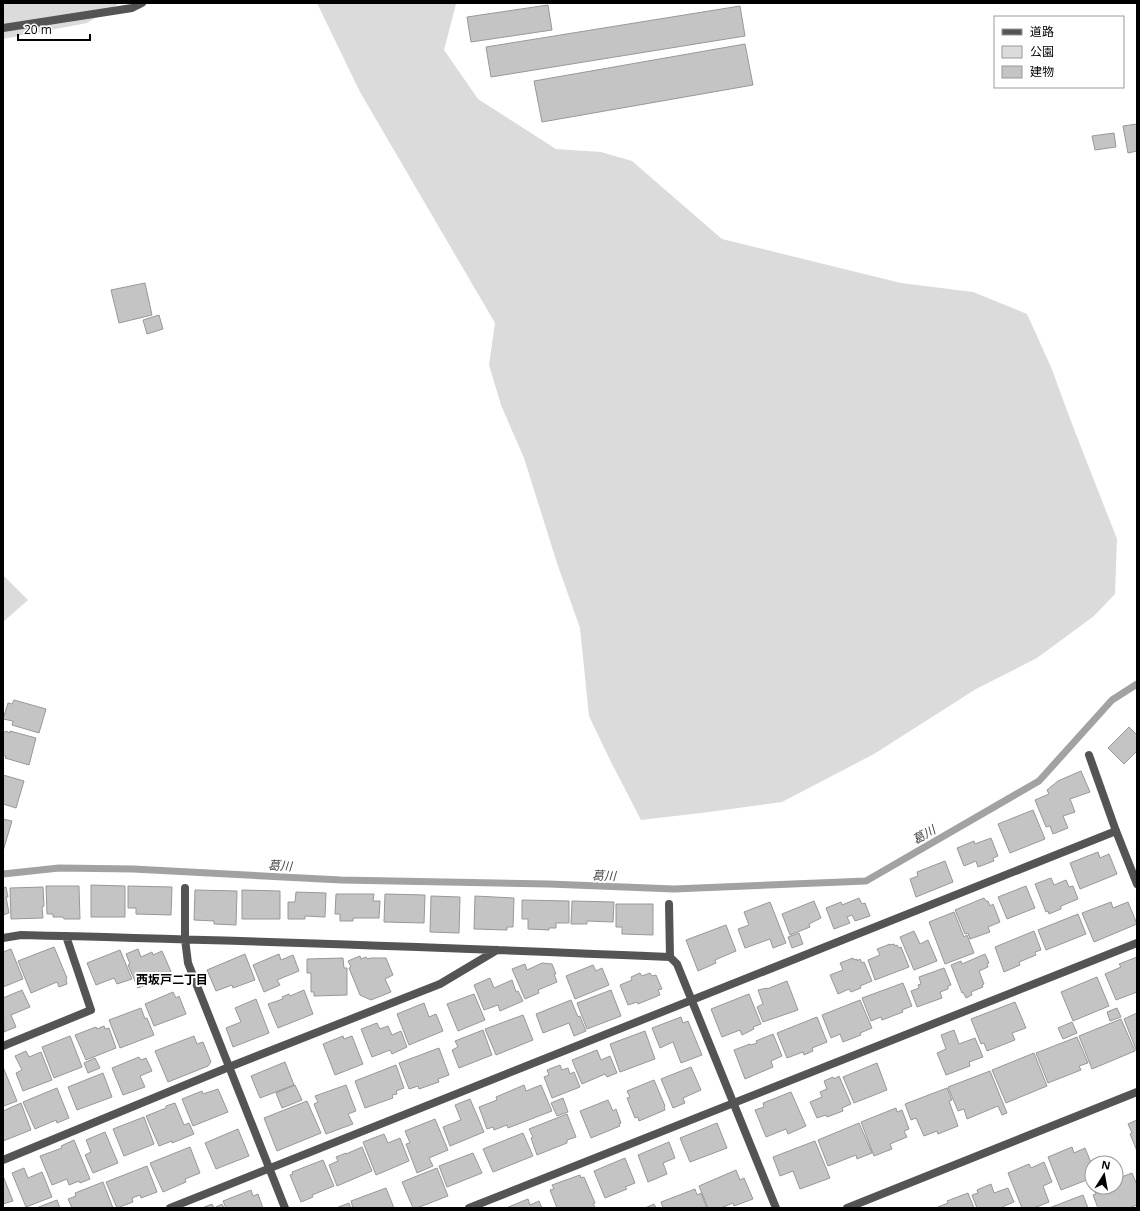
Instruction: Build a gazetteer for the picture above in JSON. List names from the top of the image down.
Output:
{
  "districts": ["西坂戸二丁目"],
  "water": ["葛川"],
  "legend": ["道路", "公園", "建物"],
  "scale_bar": "20 m",
  "north": "top"
}
